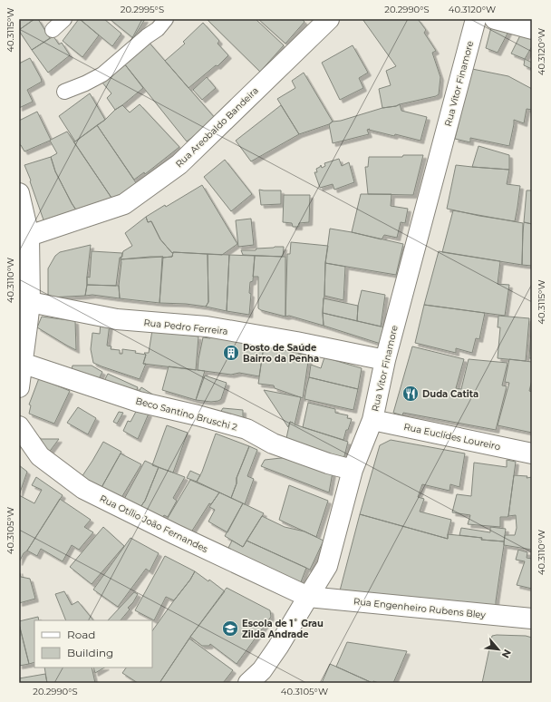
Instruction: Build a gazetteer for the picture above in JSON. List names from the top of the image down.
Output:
{
  "streets": {
    "street": [
      "Rua Vitor Finamore",
      "Rua Areobaldo Bandeira",
      "Rua Pedro Ferreira",
      "Beco Santino Bruschi 2",
      "Rua Euclídes Loureiro",
      "Rua Otílio João Fernandes",
      "Rua Engenheiro Rubens Bley"
    ]
  },
  "crossings": [
    ["Rua Vitor Finamore", "Rua Pedro Ferreira"],
    ["Rua Vitor Finamore", "Beco Santino Bruschi 2"],
    ["Rua Vitor Finamore", "Rua Euclídes Loureiro"],
    ["Rua Vitor Finamore", "Rua Otílio João Fernandes"],
    ["Rua Vitor Finamore", "Rua Engenheiro Rubens Bley"],
    ["Rua Otílio João Fernandes", "Rua Engenheiro Rubens Bley"]
  ],
  "places": {
    "building": ["Posto de Saúde Bairro da Penha"],
    "restaurant": ["Duda Catita"],
    "school or university": ["Escola de 1˚ Grau Zilda Andrade"]
  },
  "legend": ["Road", "Building"],
  "north": "bottom right",
  "coordinates": [
    "20.2995°S",
    "20.2990°S",
    "40.3120°W",
    "40.3115°W",
    "40.3110°W",
    "40.3105°W"
  ]
}
